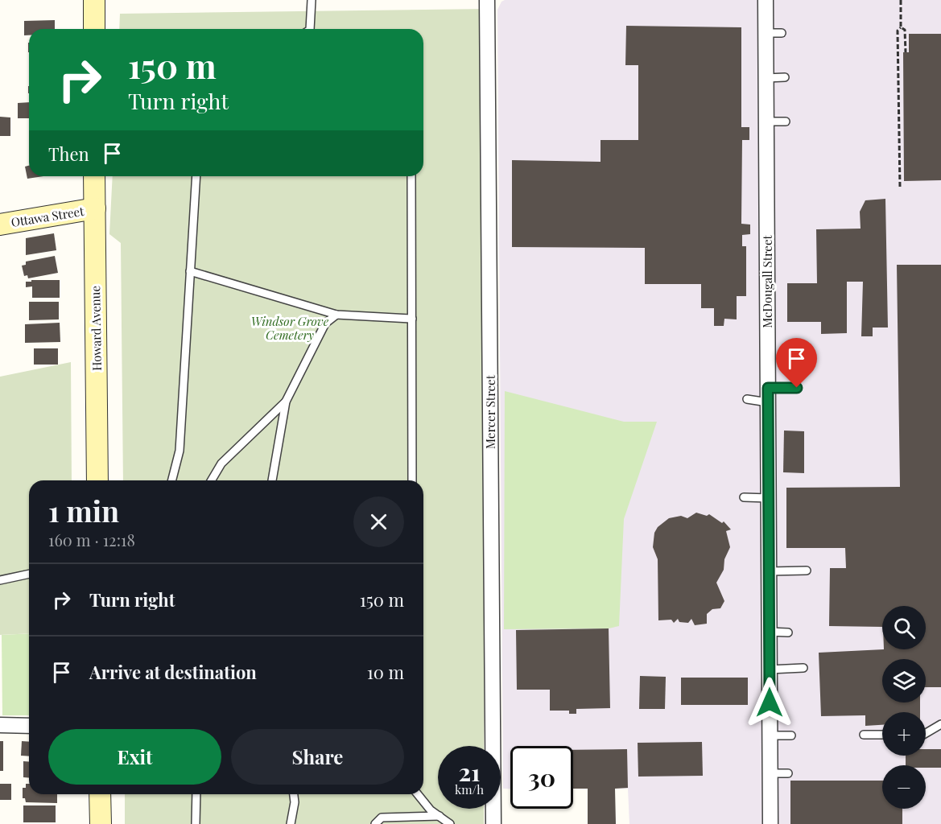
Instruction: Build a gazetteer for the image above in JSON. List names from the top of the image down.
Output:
{
  "streets": {
    "main road": ["Ottawa Street", "Howard Avenue"],
    "street": ["McDougall Street", "Mercer Street"]
  },
  "crossings": [
    ["Ottawa Street", "Howard Avenue"]
  ],
  "parks": ["Windsor Grove Cemetery"],
  "page": {
    "turn": ["150 m", "Turn right"],
    "then": "Then",
    "heading": ["1 min", "160 m · 12:18"],
    "list": [
      {
        "name": "Turn right",
        "value": "150 m"
      },
      {
        "name": "Arrive at destination",
        "value": "10 m"
      }
    ],
    "map_buttons": ["+", "−"],
    "buttons": ["Exit", "Share"],
    "speed": "21 km/h",
    "limit": "30"
  }
}
